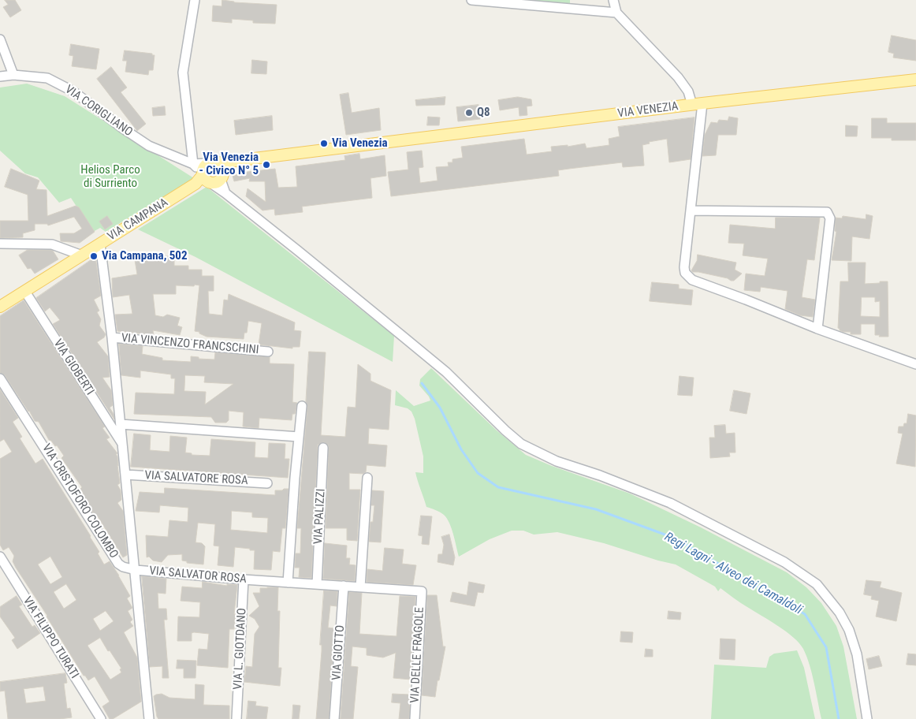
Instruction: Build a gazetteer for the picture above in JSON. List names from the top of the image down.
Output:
{
  "streets": {
    "main road": ["VIA VENEZIA", "VIA CAMPANA"],
    "street": [
      "VIA CORIGLIANO",
      "VIA VINCENZO FRANCSCHINI",
      "VIA GIOBERTI",
      "VIA SALVATORE ROSA",
      "VIA CRISTOFORO COLOMBO",
      "VIA PALIZZI",
      "VIA SALVATOR ROSA",
      "VIA FILIPPO TURATI",
      "VIA L. GIOTDANO",
      "VIA GIOTTO",
      "VIA DELLE FRAGOLE"
    ]
  },
  "crossings": [
    ["VIA CAMPANA", "VIA GIOBERTI"],
    ["VIA CAMPANA", "VIA SALVATOR ROSA"],
    ["VIA VINCENZO FRANCSCHINI", "VIA SALVATOR ROSA"],
    ["VIA GIOBERTI", "VIA SALVATOR ROSA"],
    ["VIA SALVATORE ROSA", "VIA SALVATOR ROSA"],
    ["VIA CRISTOFORO COLOMBO", "VIA SALVATOR ROSA"],
    ["VIA PALIZZI", "VIA SALVATOR ROSA"],
    ["VIA SALVATOR ROSA", "VIA L. GIOTDANO"],
    ["VIA SALVATOR ROSA", "VIA GIOTTO"],
    ["VIA SALVATOR ROSA", "VIA DELLE FRAGOLE"]
  ],
  "water": ["Regi Lagni - Alveo dei Camaldoli"],
  "parks": ["Helios Parco di Surriento"],
  "places": [
    "Q8",
    "Via Venezia",
    "Via Venezia - Civico N° 5",
    "Via Campana, 502"
  ]
}
